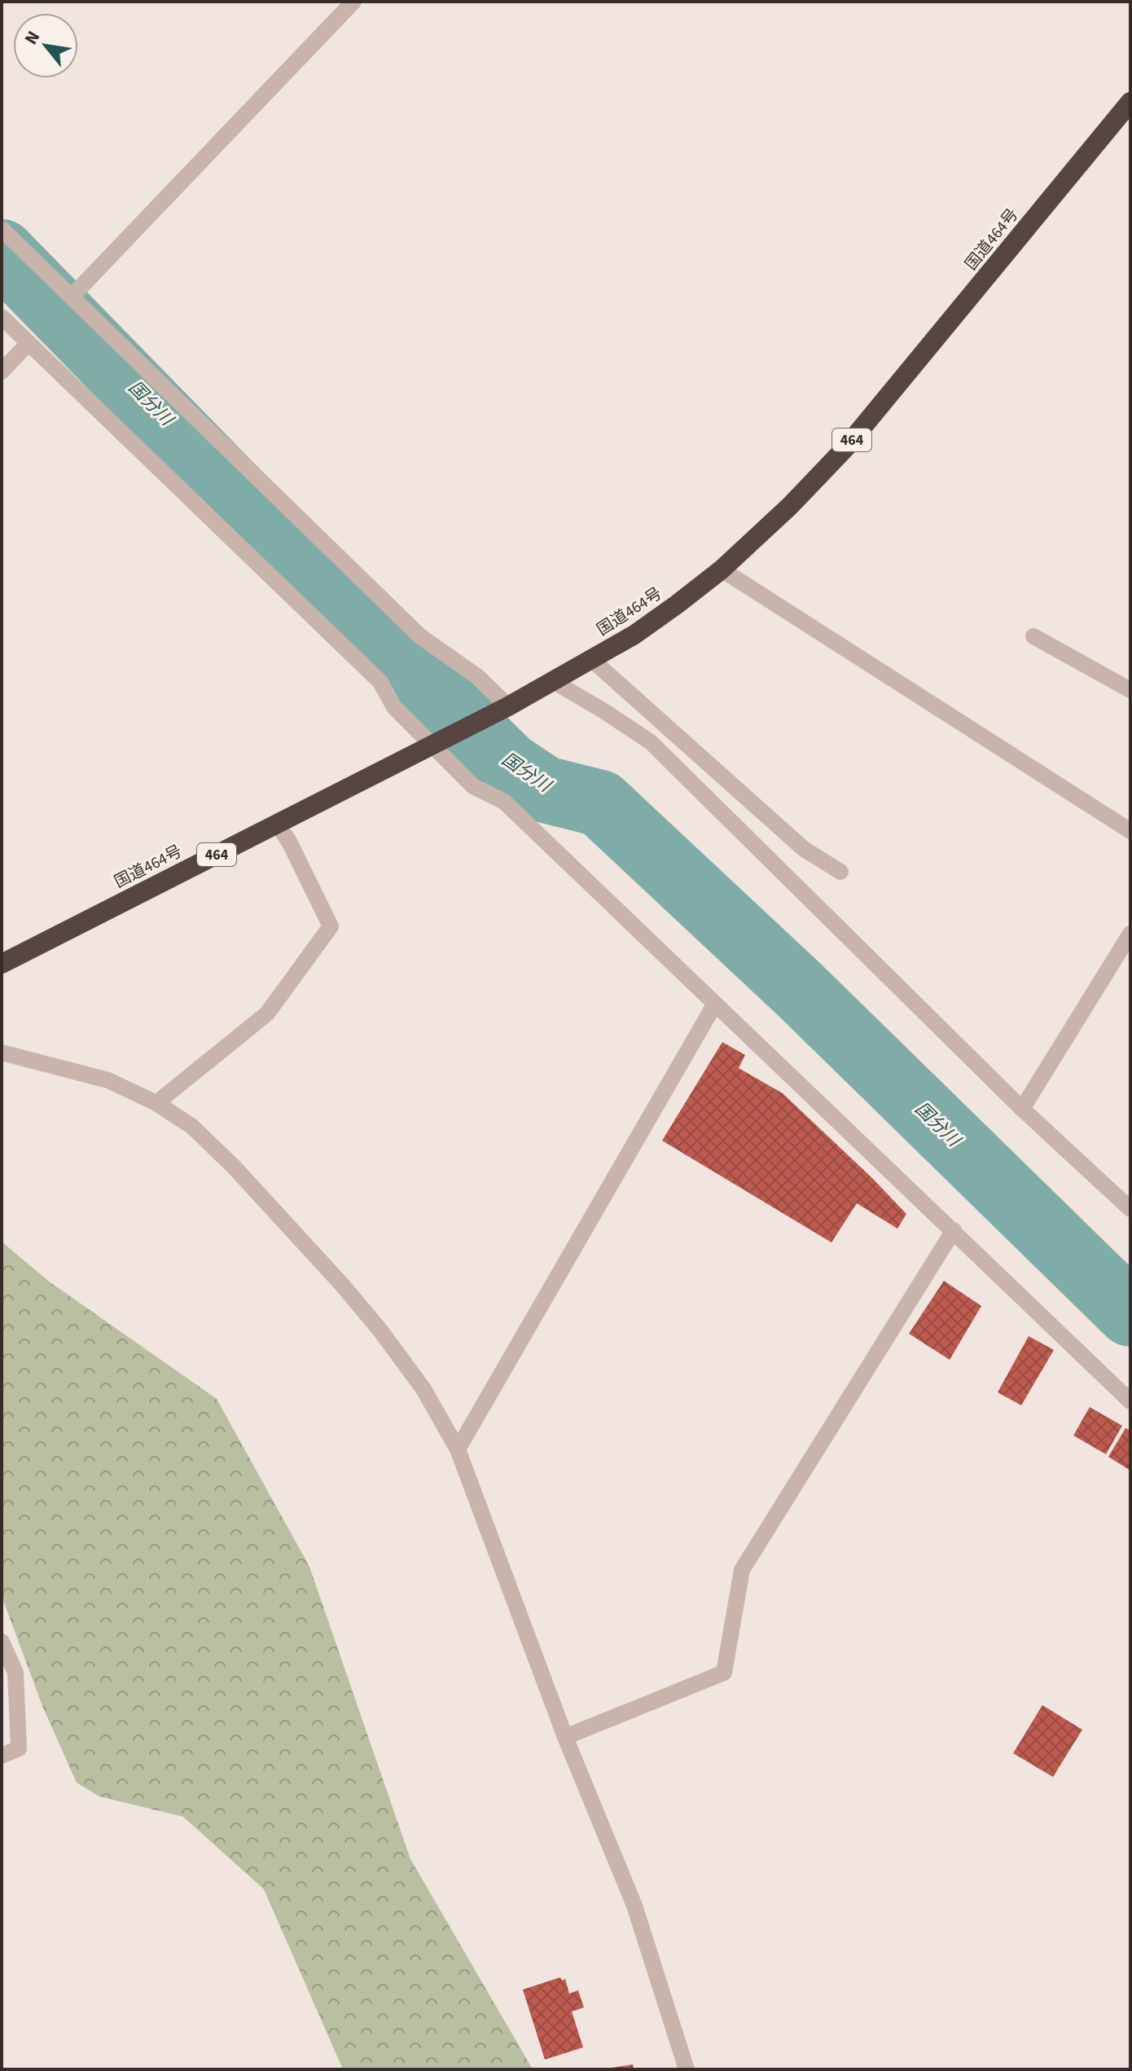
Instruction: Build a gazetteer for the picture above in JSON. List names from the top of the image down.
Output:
{
  "streets": {
    "highway": ["国道464号", "464"]
  },
  "water": ["国分川"],
  "north": "top left"
}
